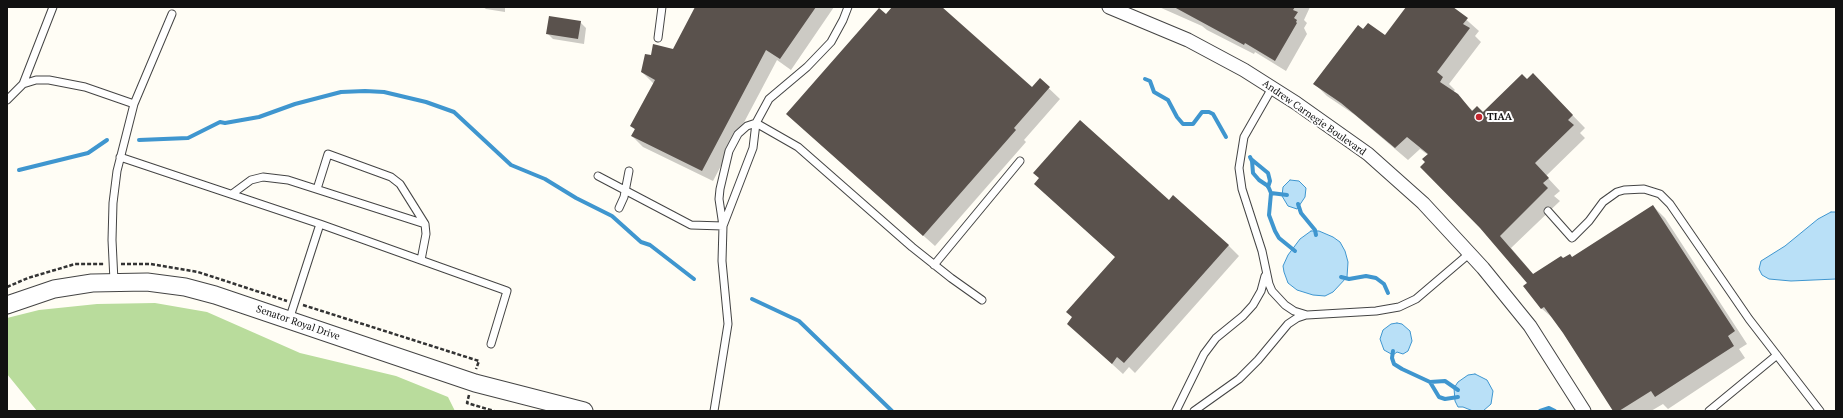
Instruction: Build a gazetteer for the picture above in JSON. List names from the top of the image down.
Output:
{
  "streets": {
    "street": ["Andrew Carnegie Boulevard", "Senator Royal Drive"]
  },
  "places": ["TIAA"]
}
